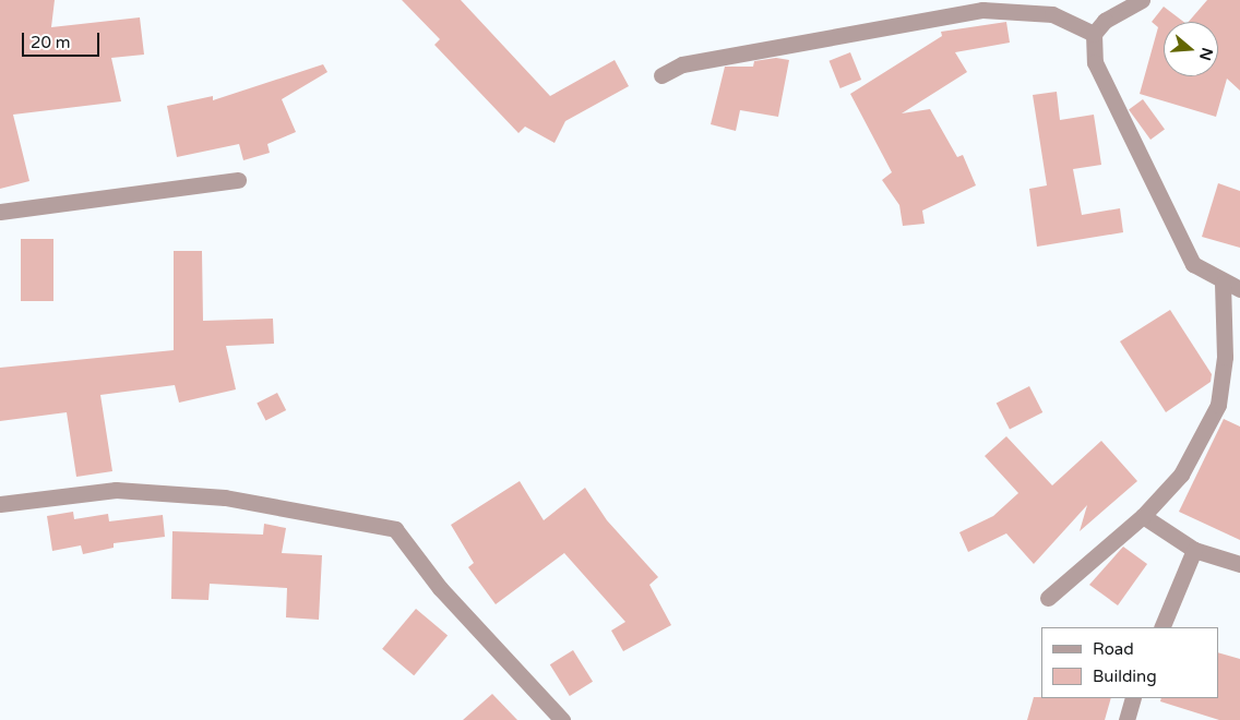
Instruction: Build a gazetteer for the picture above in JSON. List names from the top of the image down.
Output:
{
  "legend": ["Road", "Building"],
  "scale_bar": "20 m",
  "north": "right"
}
